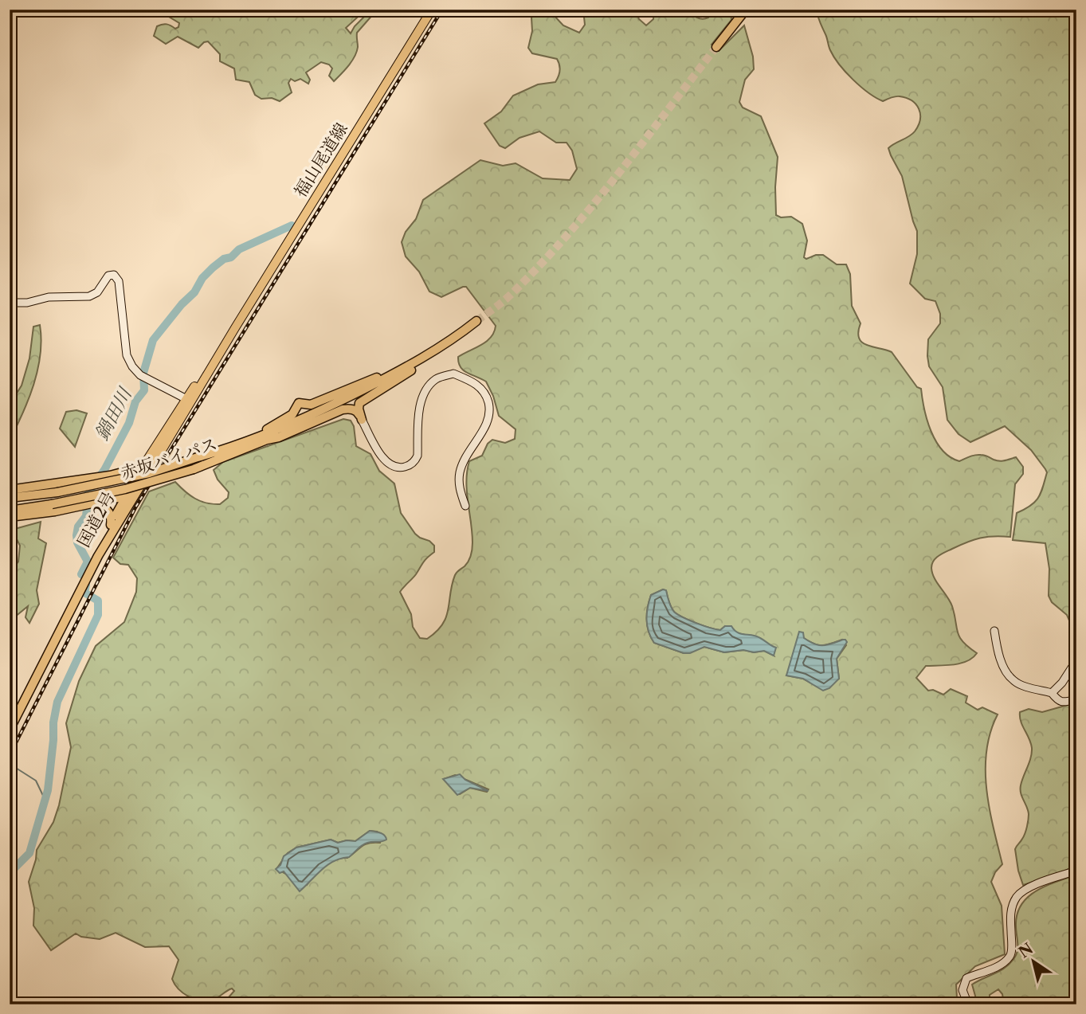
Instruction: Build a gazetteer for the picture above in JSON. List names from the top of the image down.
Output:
{
  "streets": {
    "highway": ["赤坂バイパス", "国道2号"],
    "main road": ["福山尾道線"]
  },
  "crossings": [
    ["福山尾道線", "国道2号"]
  ],
  "water": ["鍋田川"],
  "north": "top left"
}
